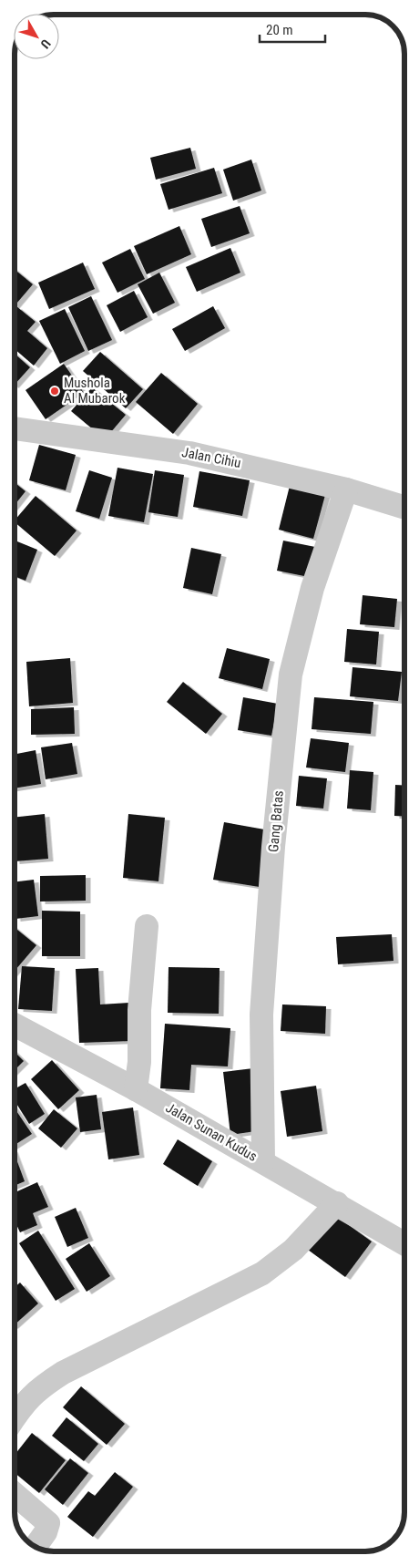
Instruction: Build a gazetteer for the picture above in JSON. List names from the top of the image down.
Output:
{
  "streets": {
    "street": ["Jalan Cihiu", "Gang Batas", "Jalan Sunan Kudus"]
  },
  "crossings": [
    ["Jalan Cihiu", "Gang Batas"],
    ["Gang Batas", "Jalan Sunan Kudus"]
  ],
  "places": ["Mushola Al Mubarok"],
  "scale_bar": "20 m",
  "north": "bottom right"
}
